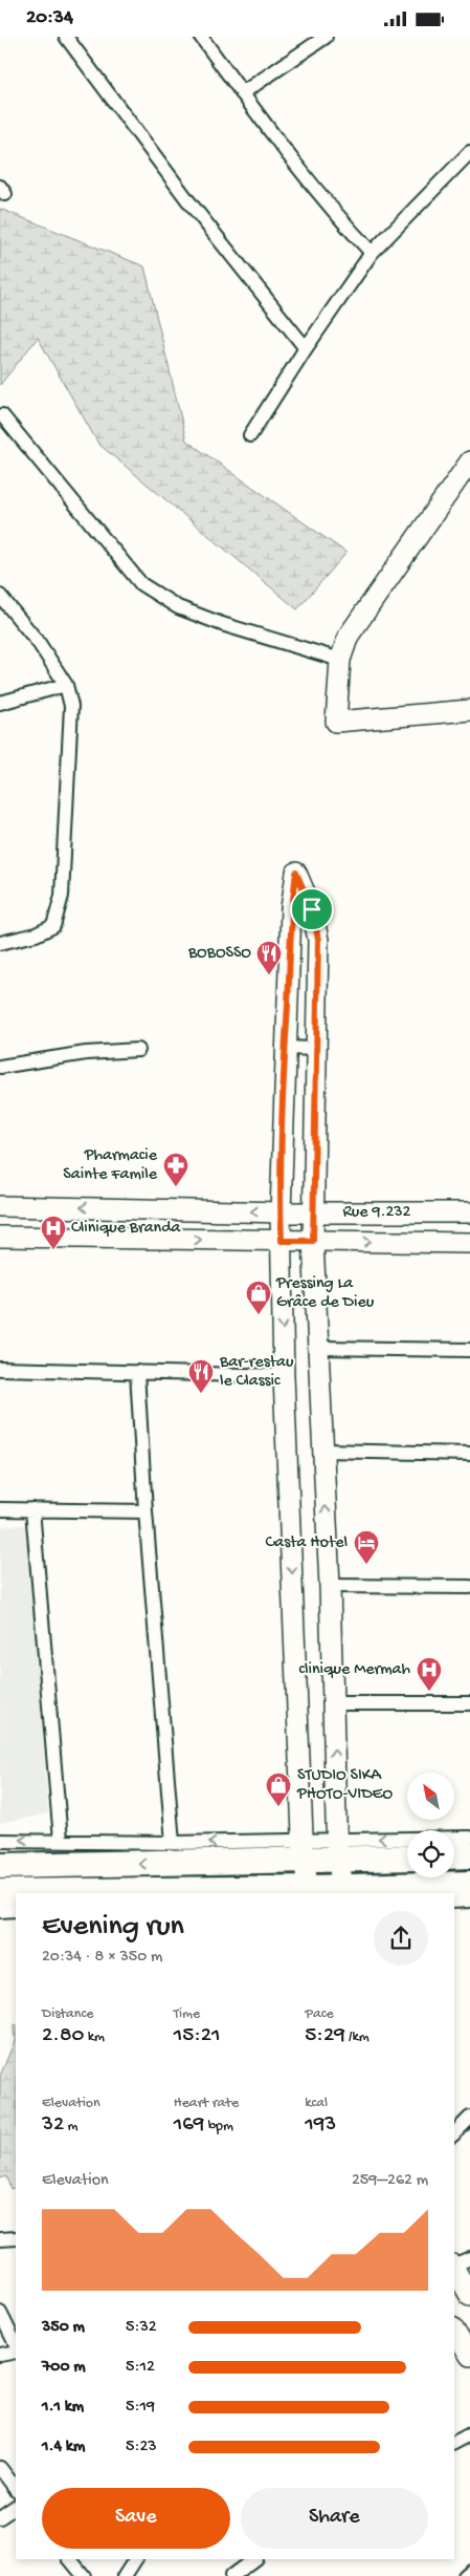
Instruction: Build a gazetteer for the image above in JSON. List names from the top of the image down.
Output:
{
  "streets": {
    "street": ["Rue 9.232"]
  },
  "places": {
    "restaurant": ["BOBOSSO", "Bar-restau le Classic"],
    "pharmacy": ["Pharmacie Sainte Famile"],
    "hospital": ["Clinique Branda", "clinique Mermah"],
    "shop": ["Pressing La Grâce de Dieu", "STUDIO SIKA PHOTO-VIDEO"],
    "hotel": ["Casta Hotel"]
  },
  "north": "top left",
  "page": {
    "status": "20:34",
    "heading": ["Evening run", "20:34 · 8 × 350 m"],
    "stats": [
      ["Distance", "2.80 km"],
      ["Time", "15:21"],
      ["Pace", "5:29 /km"],
      ["Elevation", "32 m"],
      ["Heart rate", "169 bpm"],
      ["kcal", "193"]
    ],
    "chart": ["Elevation", "259–262 m"],
    "list": [
      {
        "name": "350 m",
        "note": "5:32"
      },
      {
        "name": "700 m",
        "note": "5:12"
      },
      {
        "name": "1.1 km",
        "note": "5:19"
      },
      {
        "name": "1.4 km",
        "note": "5:23"
      }
    ],
    "buttons": ["Save", "Share"]
  }
}
